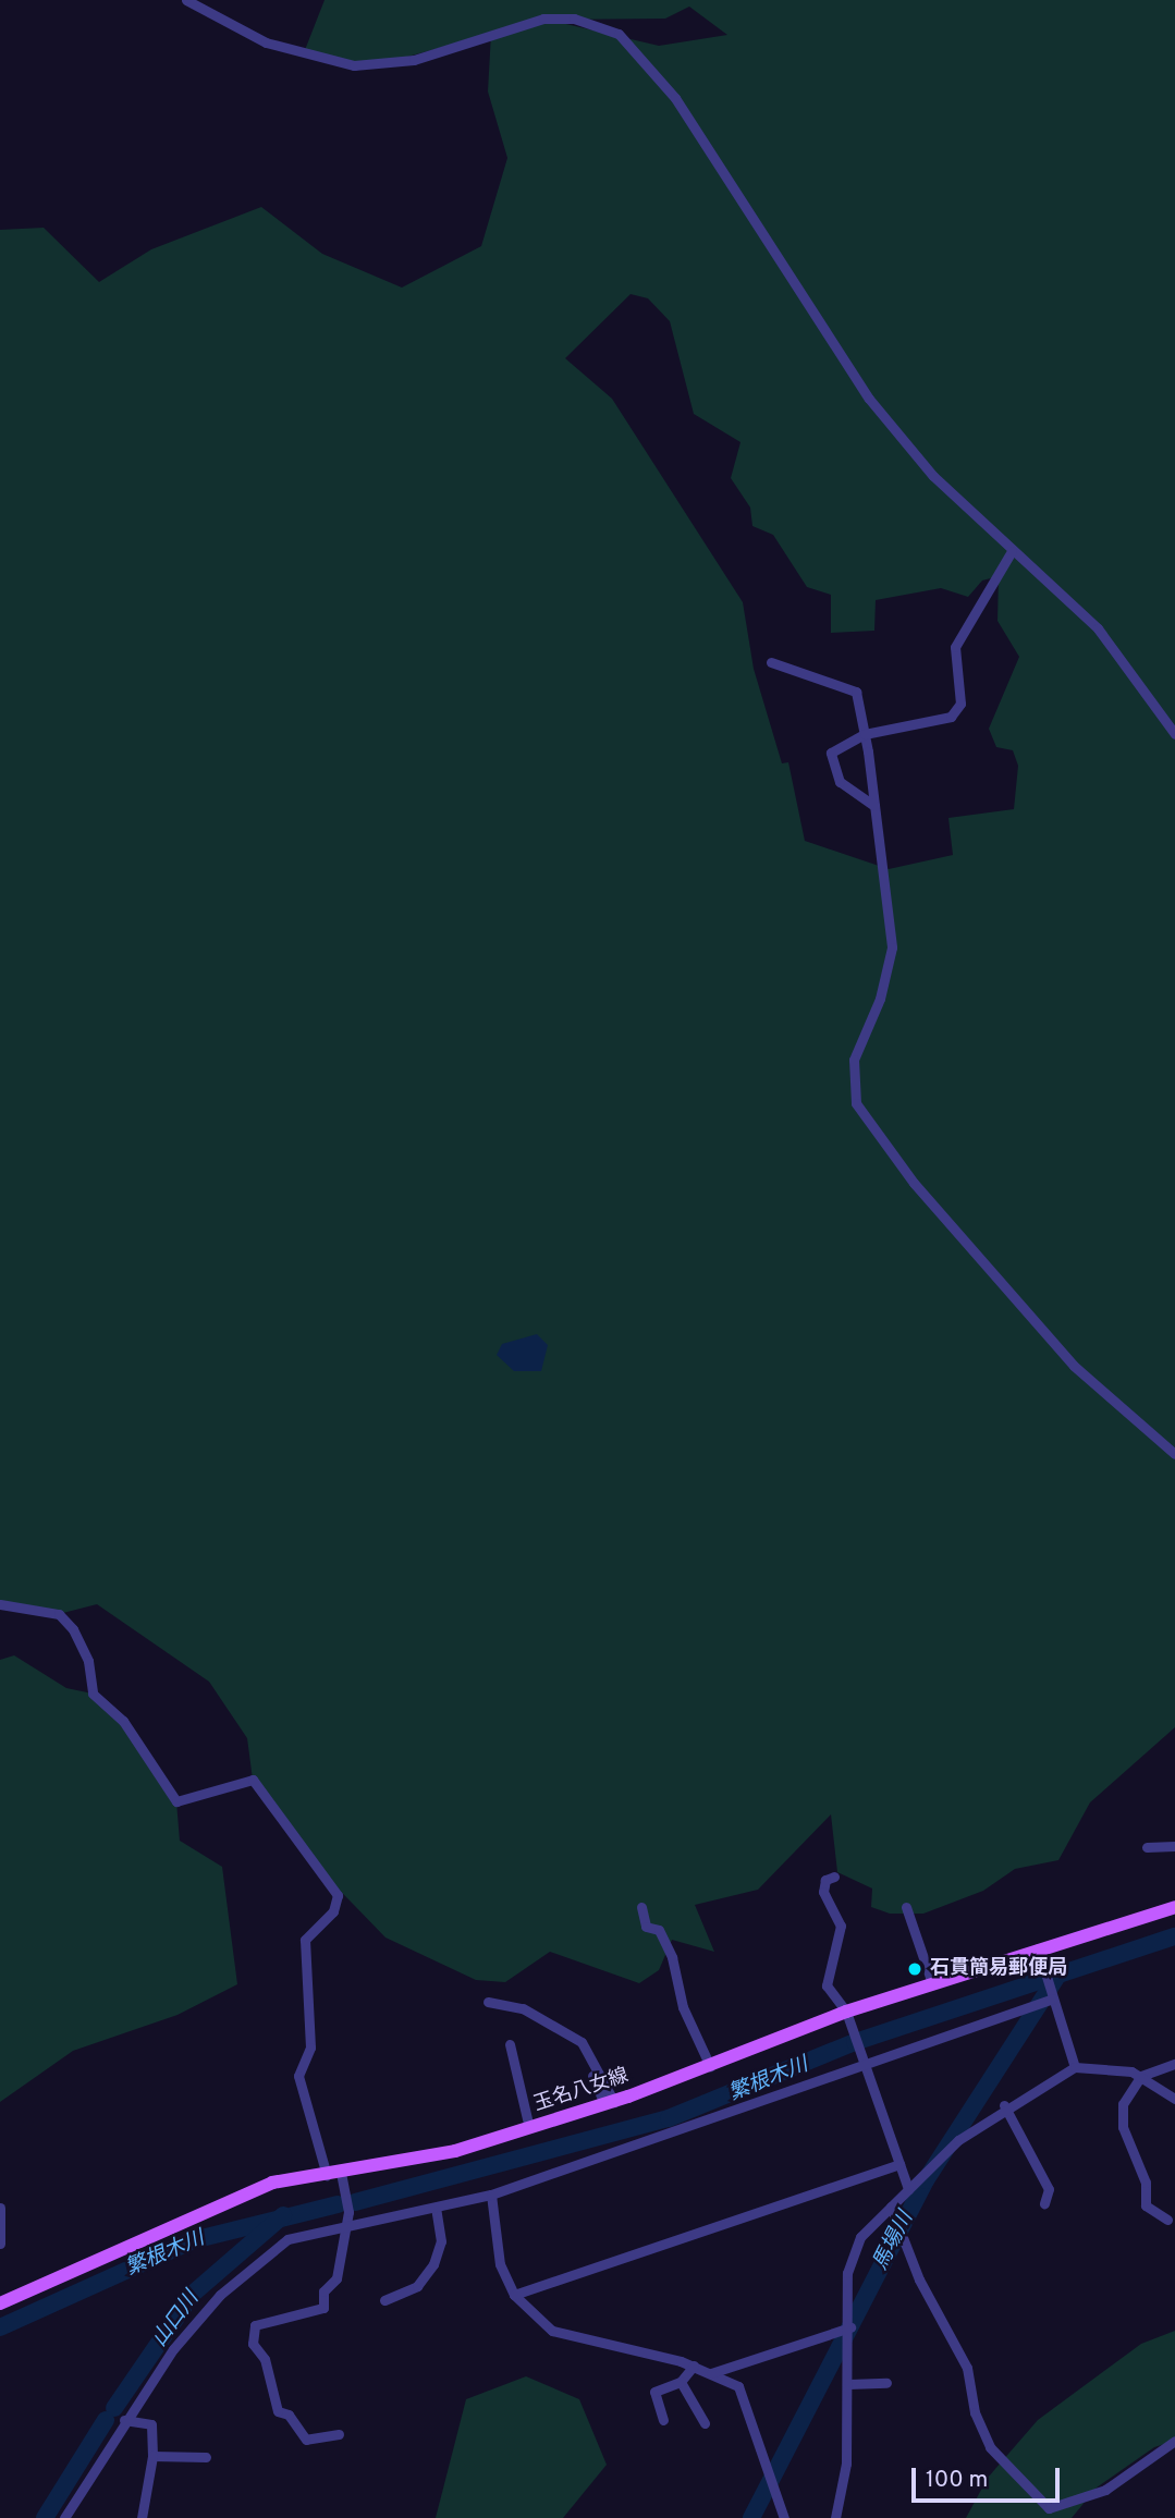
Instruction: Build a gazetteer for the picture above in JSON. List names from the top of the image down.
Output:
{
  "streets": {
    "main road": ["玉名八女線"]
  },
  "water": ["繁根木川", "馬場川", "山口川"],
  "places": ["石貫簡易郵便局"],
  "scale_bar": "100 m"
}
